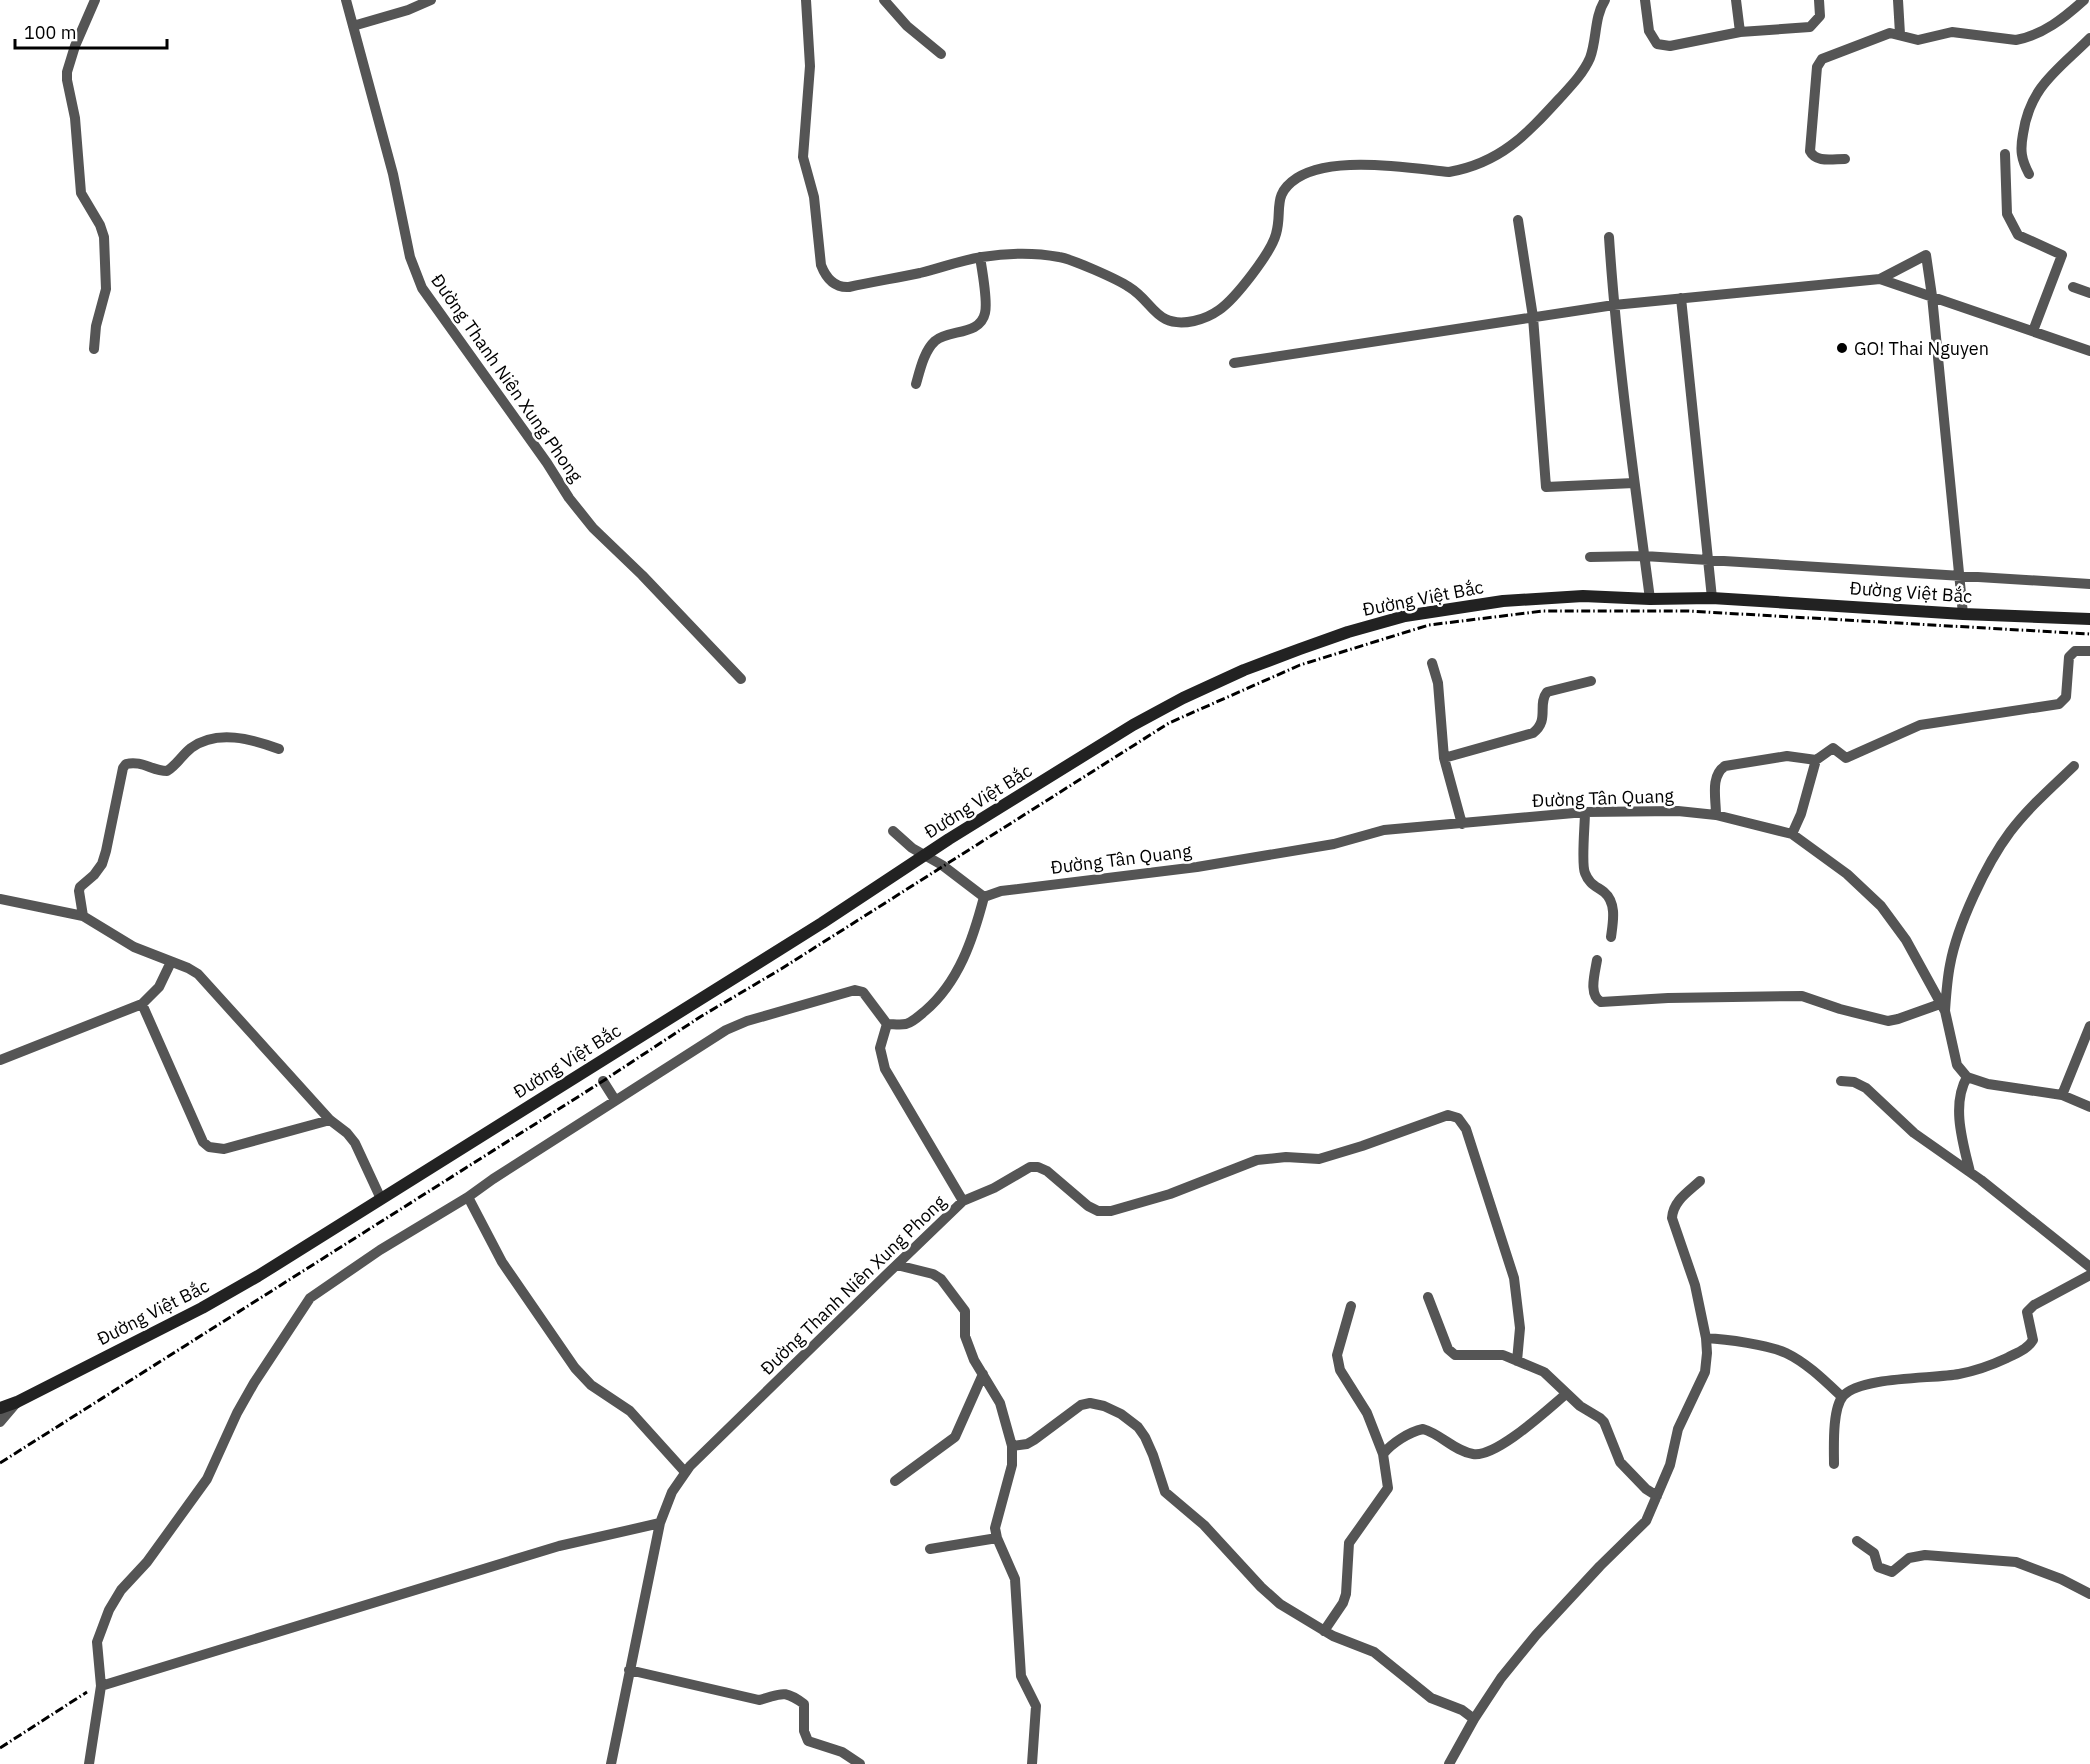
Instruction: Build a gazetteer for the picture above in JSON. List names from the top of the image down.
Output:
{
  "streets": {
    "main road": ["Đường Việt Bắc"],
    "street": ["Đường Thanh Niên Xung Phong", "Đường Tân Quang"]
  },
  "places": ["GO! Thai Nguyen"],
  "scale_bar": "100 m"
}
